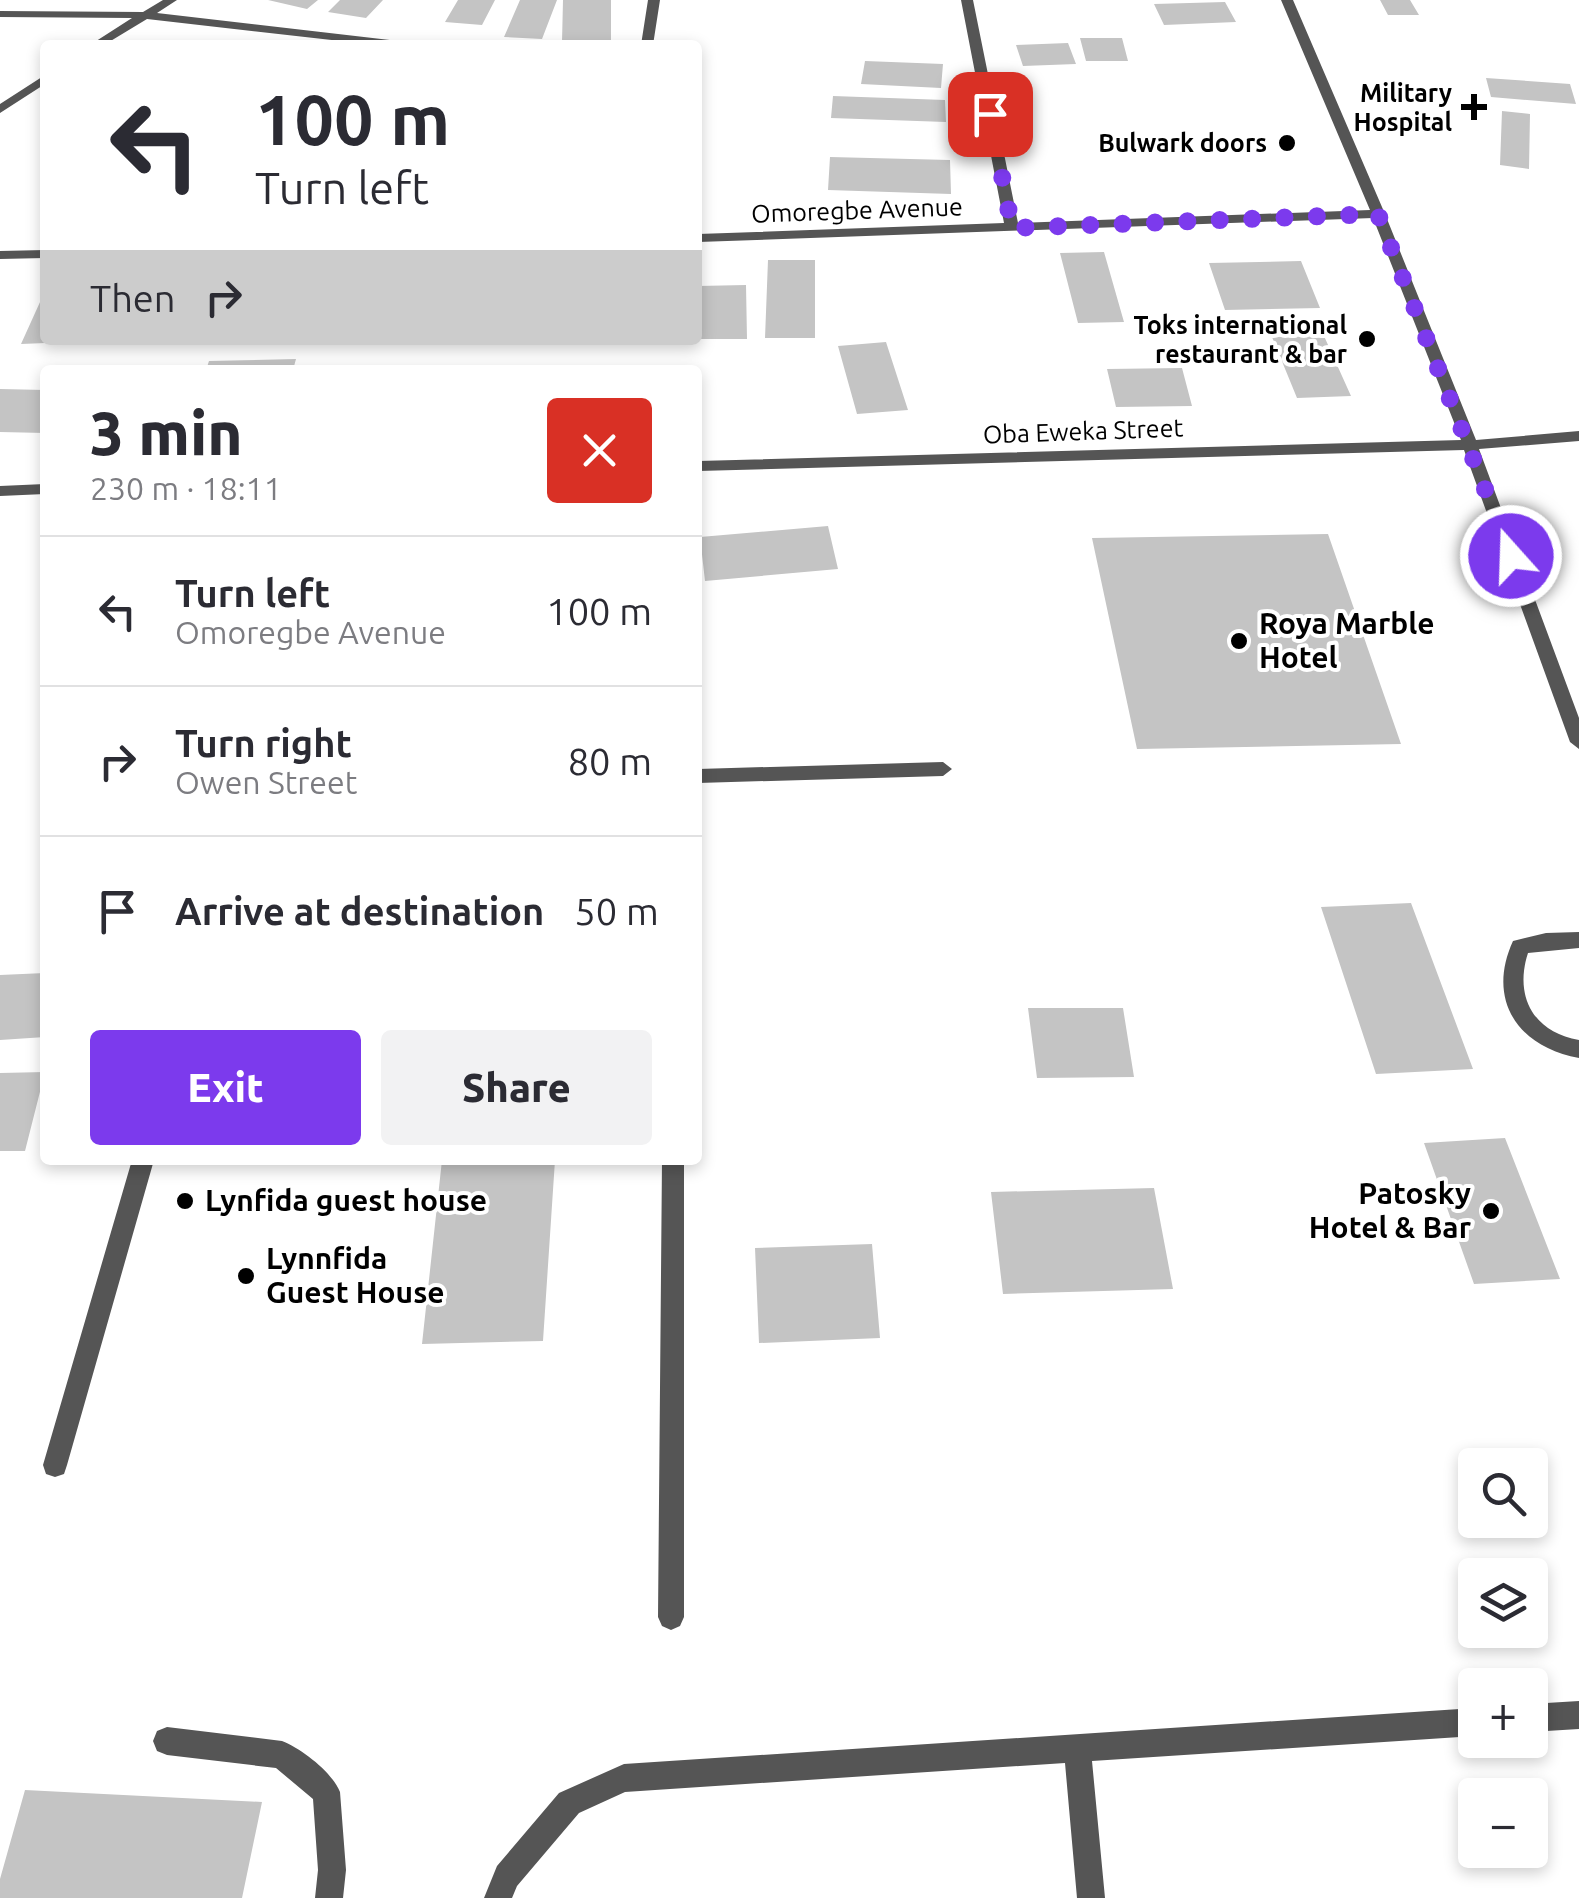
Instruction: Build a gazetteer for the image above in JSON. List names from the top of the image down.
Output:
{
  "streets": {
    "street": ["Omoregbe Avenue", "Oba Eweka Street"]
  },
  "places": {
    "health": ["Military Hospital"],
    "other": [
      "Bulwark doors",
      "Toks international restaurant & bar",
      "Roya Marble Hotel",
      "Lynfida guest house",
      "Patosky Hotel & Bar",
      "Lynnfida Guest House"
    ]
  },
  "page": {
    "turn": ["100 m", "Turn left"],
    "then": "Then",
    "heading": ["3 min", "230 m · 18:11"],
    "list": [
      {
        "name": "Turn left",
        "note": "Omoregbe Avenue",
        "value": "100 m"
      },
      {
        "name": "Turn right",
        "note": "Owen Street",
        "value": "80 m"
      },
      {
        "name": "Arrive at destination",
        "value": "50 m"
      }
    ],
    "buttons": ["Exit", "Share"],
    "map_buttons": ["+", "−"]
  }
}
